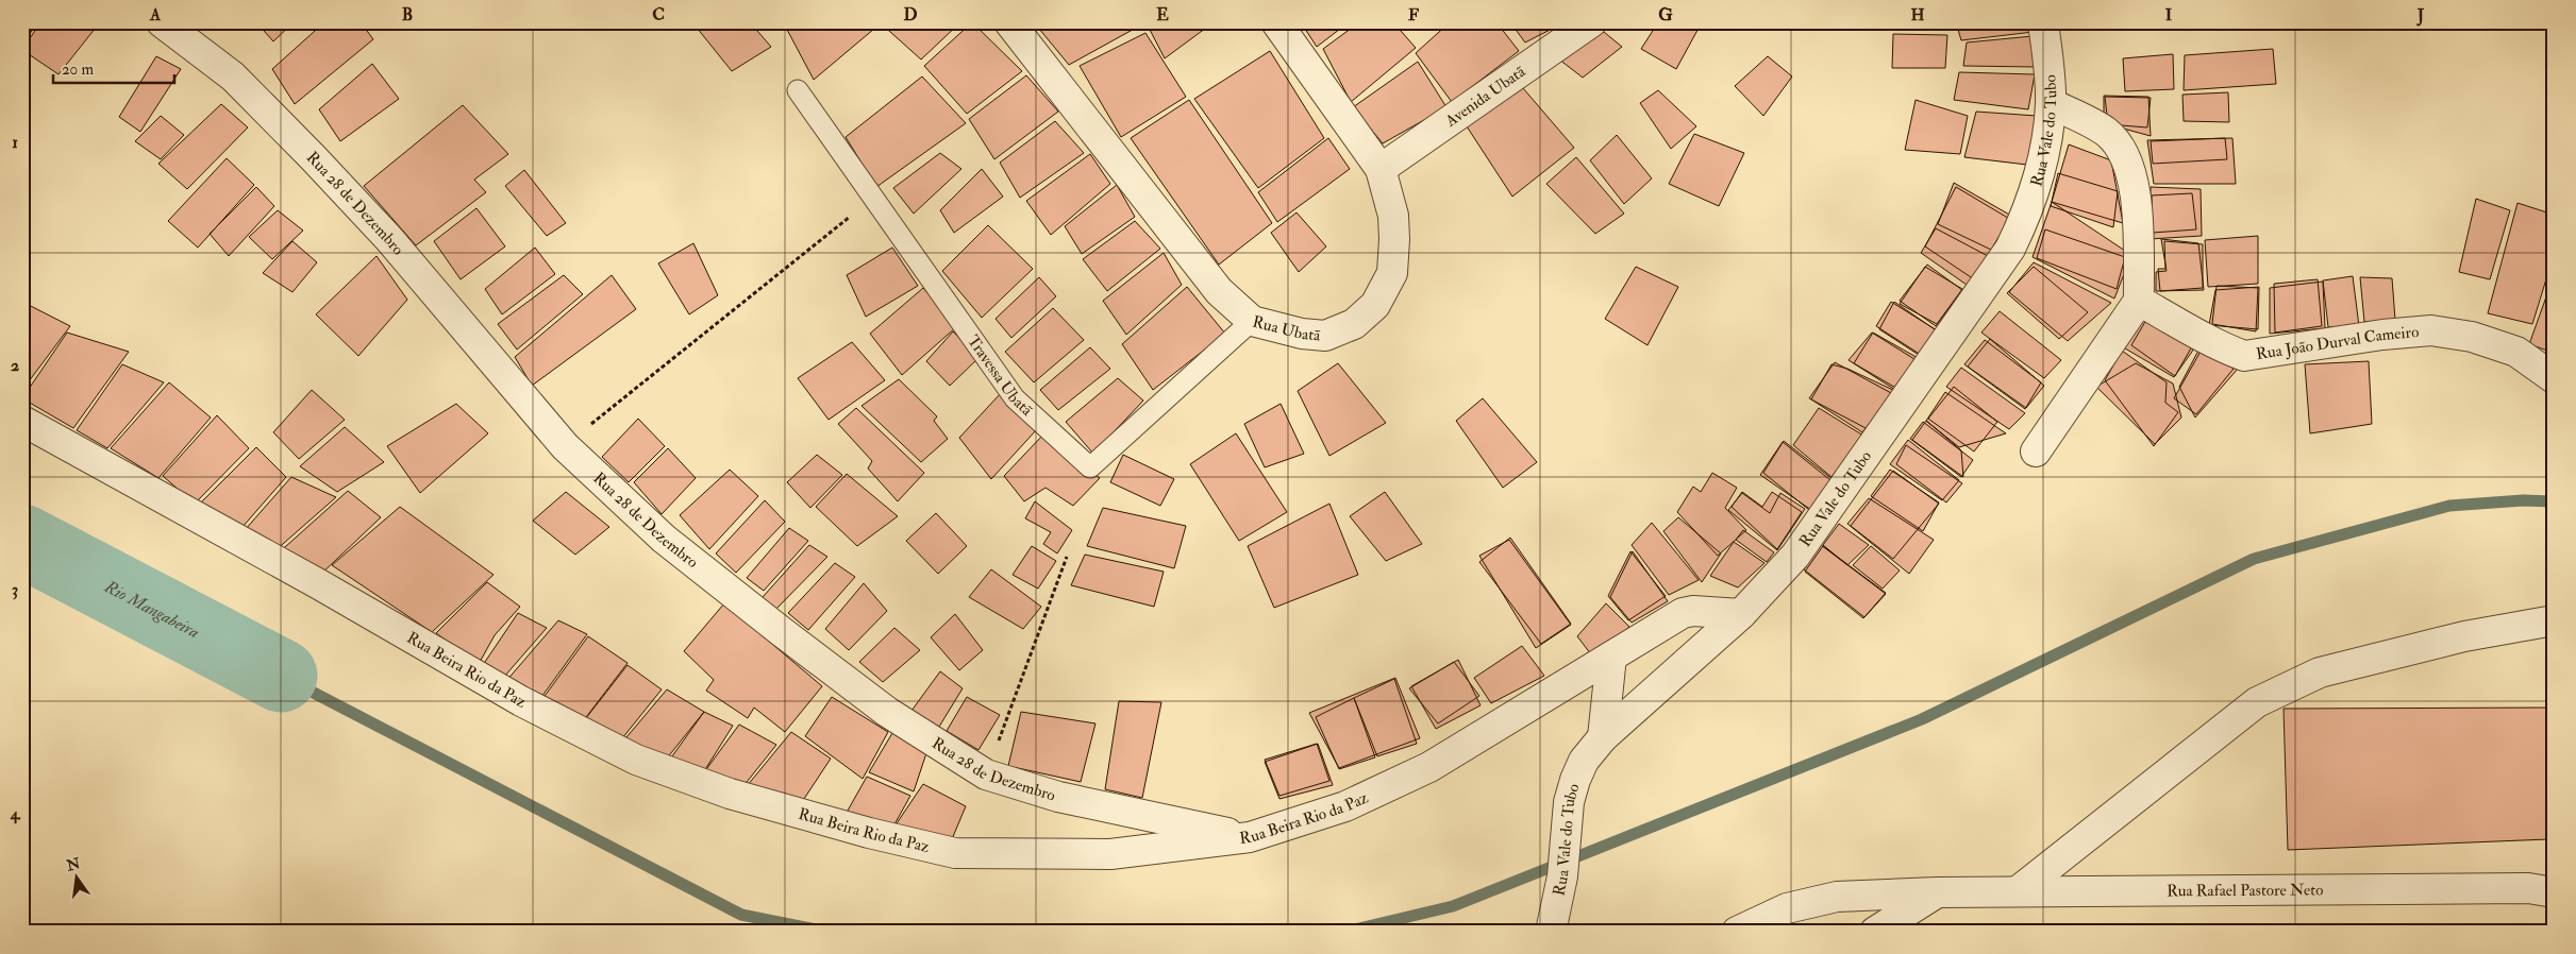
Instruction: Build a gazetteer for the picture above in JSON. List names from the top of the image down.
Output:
{
  "streets": {
    "street": [
      "Avenida Ubatã",
      "Rua Vale do Tubo",
      "Rua 28 de Dezembro",
      "Rua Ubatã",
      "Rua João Durval Cameiro",
      "Rua Beira Rio da Paz",
      "Rua Rafael Pastore Neto"
    ],
    "lane": ["Travessa Ubatã"]
  },
  "crossings": [
    ["Avenida Ubatã", "Rua Ubatã"],
    ["Rua Vale do Tubo", "Rua Beira Rio da Paz"],
    ["Rua 28 de Dezembro", "Rua Beira Rio da Paz"],
    ["Rua Ubatã", "Travessa Ubatã"]
  ],
  "water": ["Rio Mangabeira"],
  "scale_bar": "20 m",
  "north": "top",
  "grid": {
    "columns": [
      "A",
      "B",
      "C",
      "D",
      "E",
      "F",
      "G",
      "H",
      "I",
      "J"
    ],
    "rows": [
      "1",
      "2",
      "3",
      "4"
    ]
  }
}
